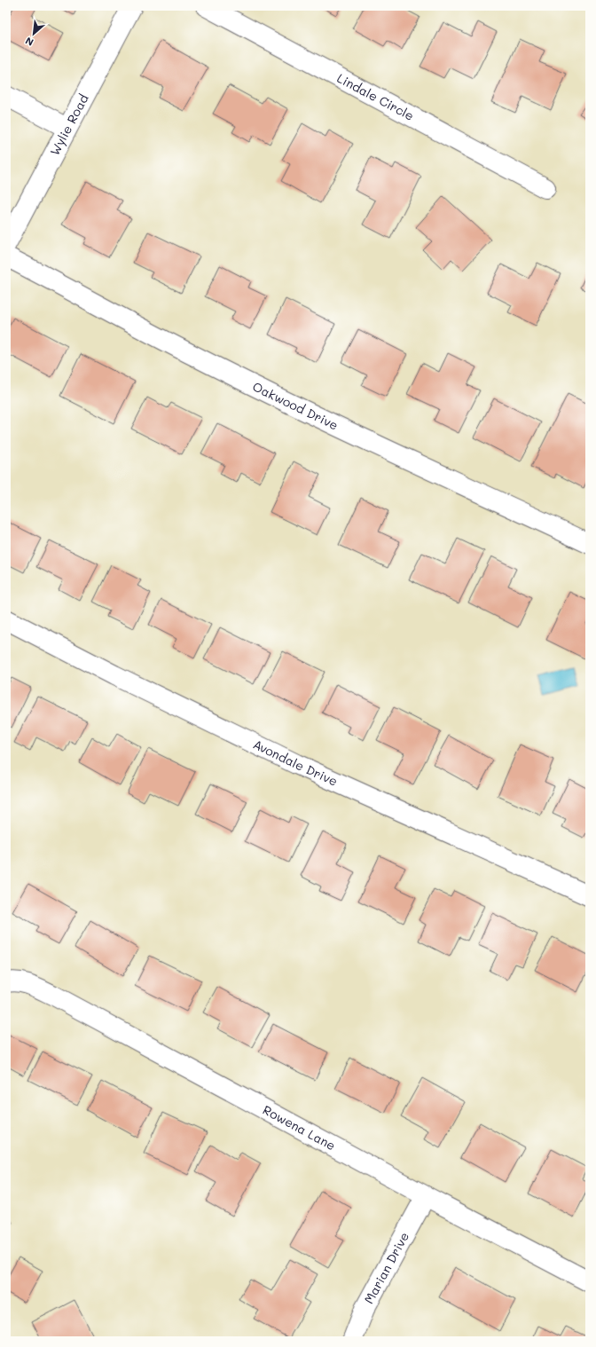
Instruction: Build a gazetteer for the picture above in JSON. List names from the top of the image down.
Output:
{
  "streets": {
    "street": [
      "Lindale Circle",
      "Wylie Road",
      "Oakwood Drive",
      "Avondale Drive",
      "Rowena Lane",
      "Marian Drive"
    ]
  },
  "crossings": [
    ["Rowena Lane", "Marian Drive"]
  ],
  "north": "bottom left"
}
